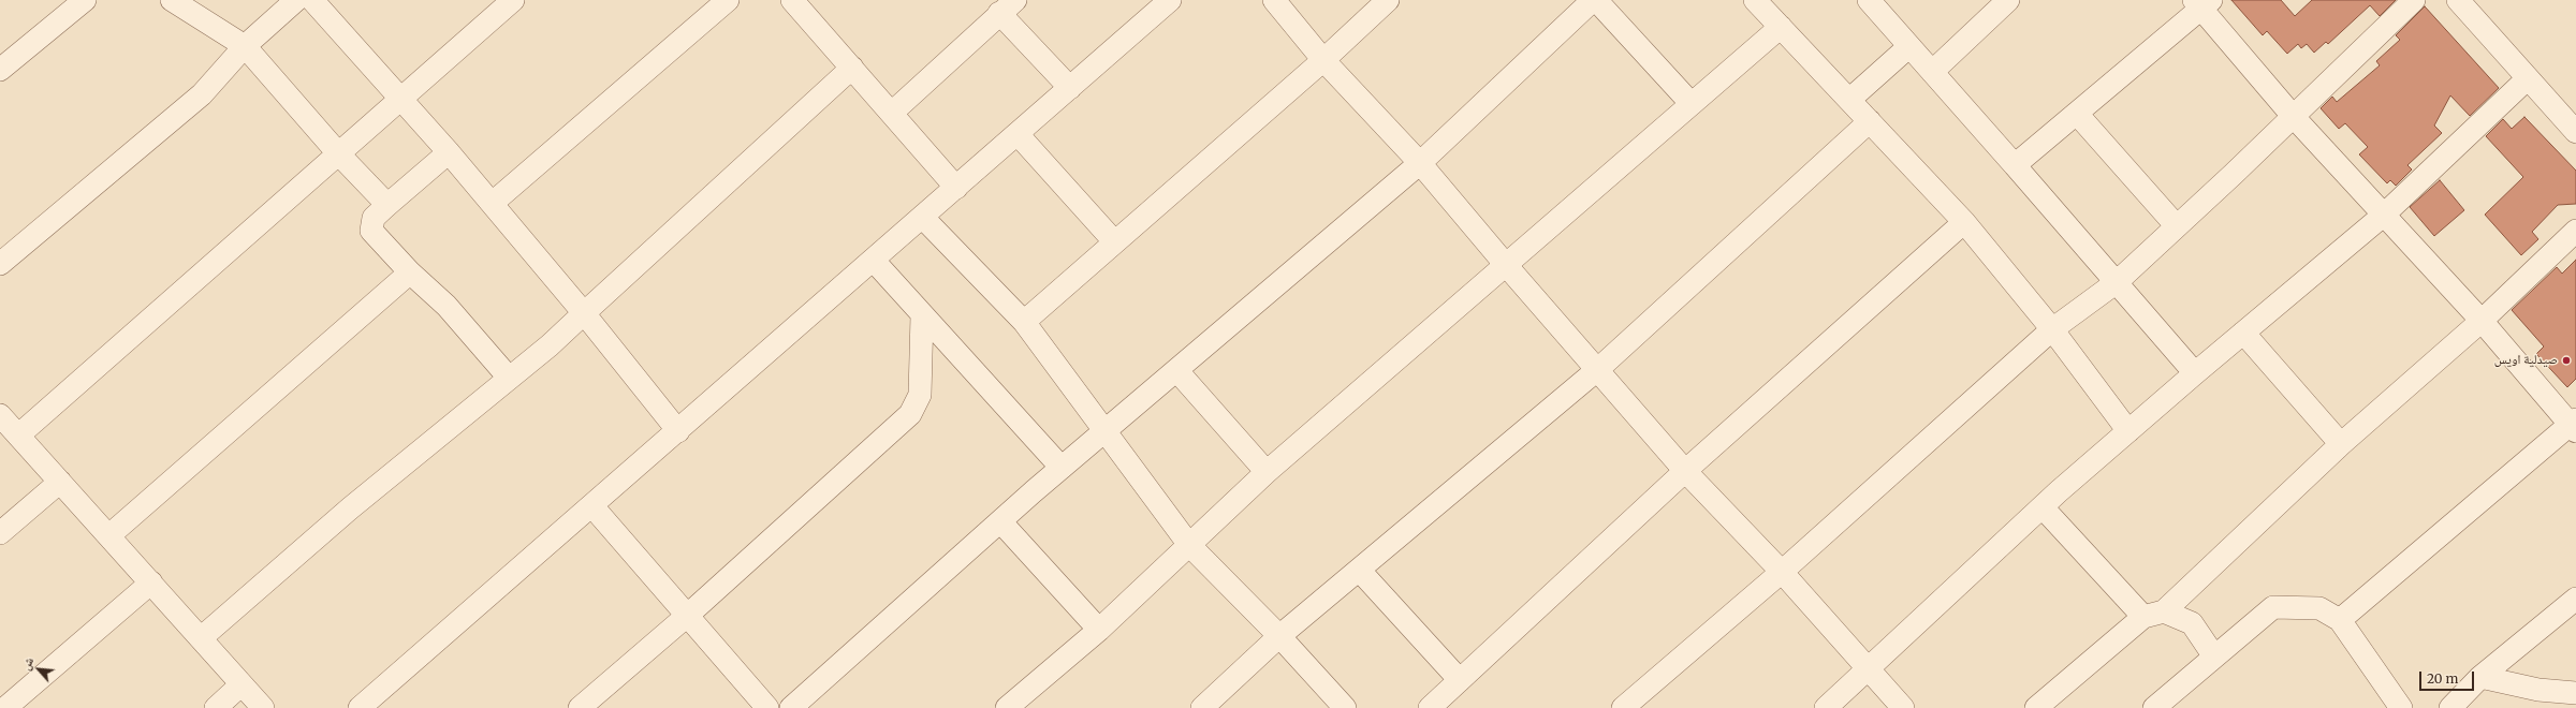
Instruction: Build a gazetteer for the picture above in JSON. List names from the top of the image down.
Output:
{
  "places": ["صيدلية اويس"],
  "scale_bar": "20 m",
  "north": "top left"
}
